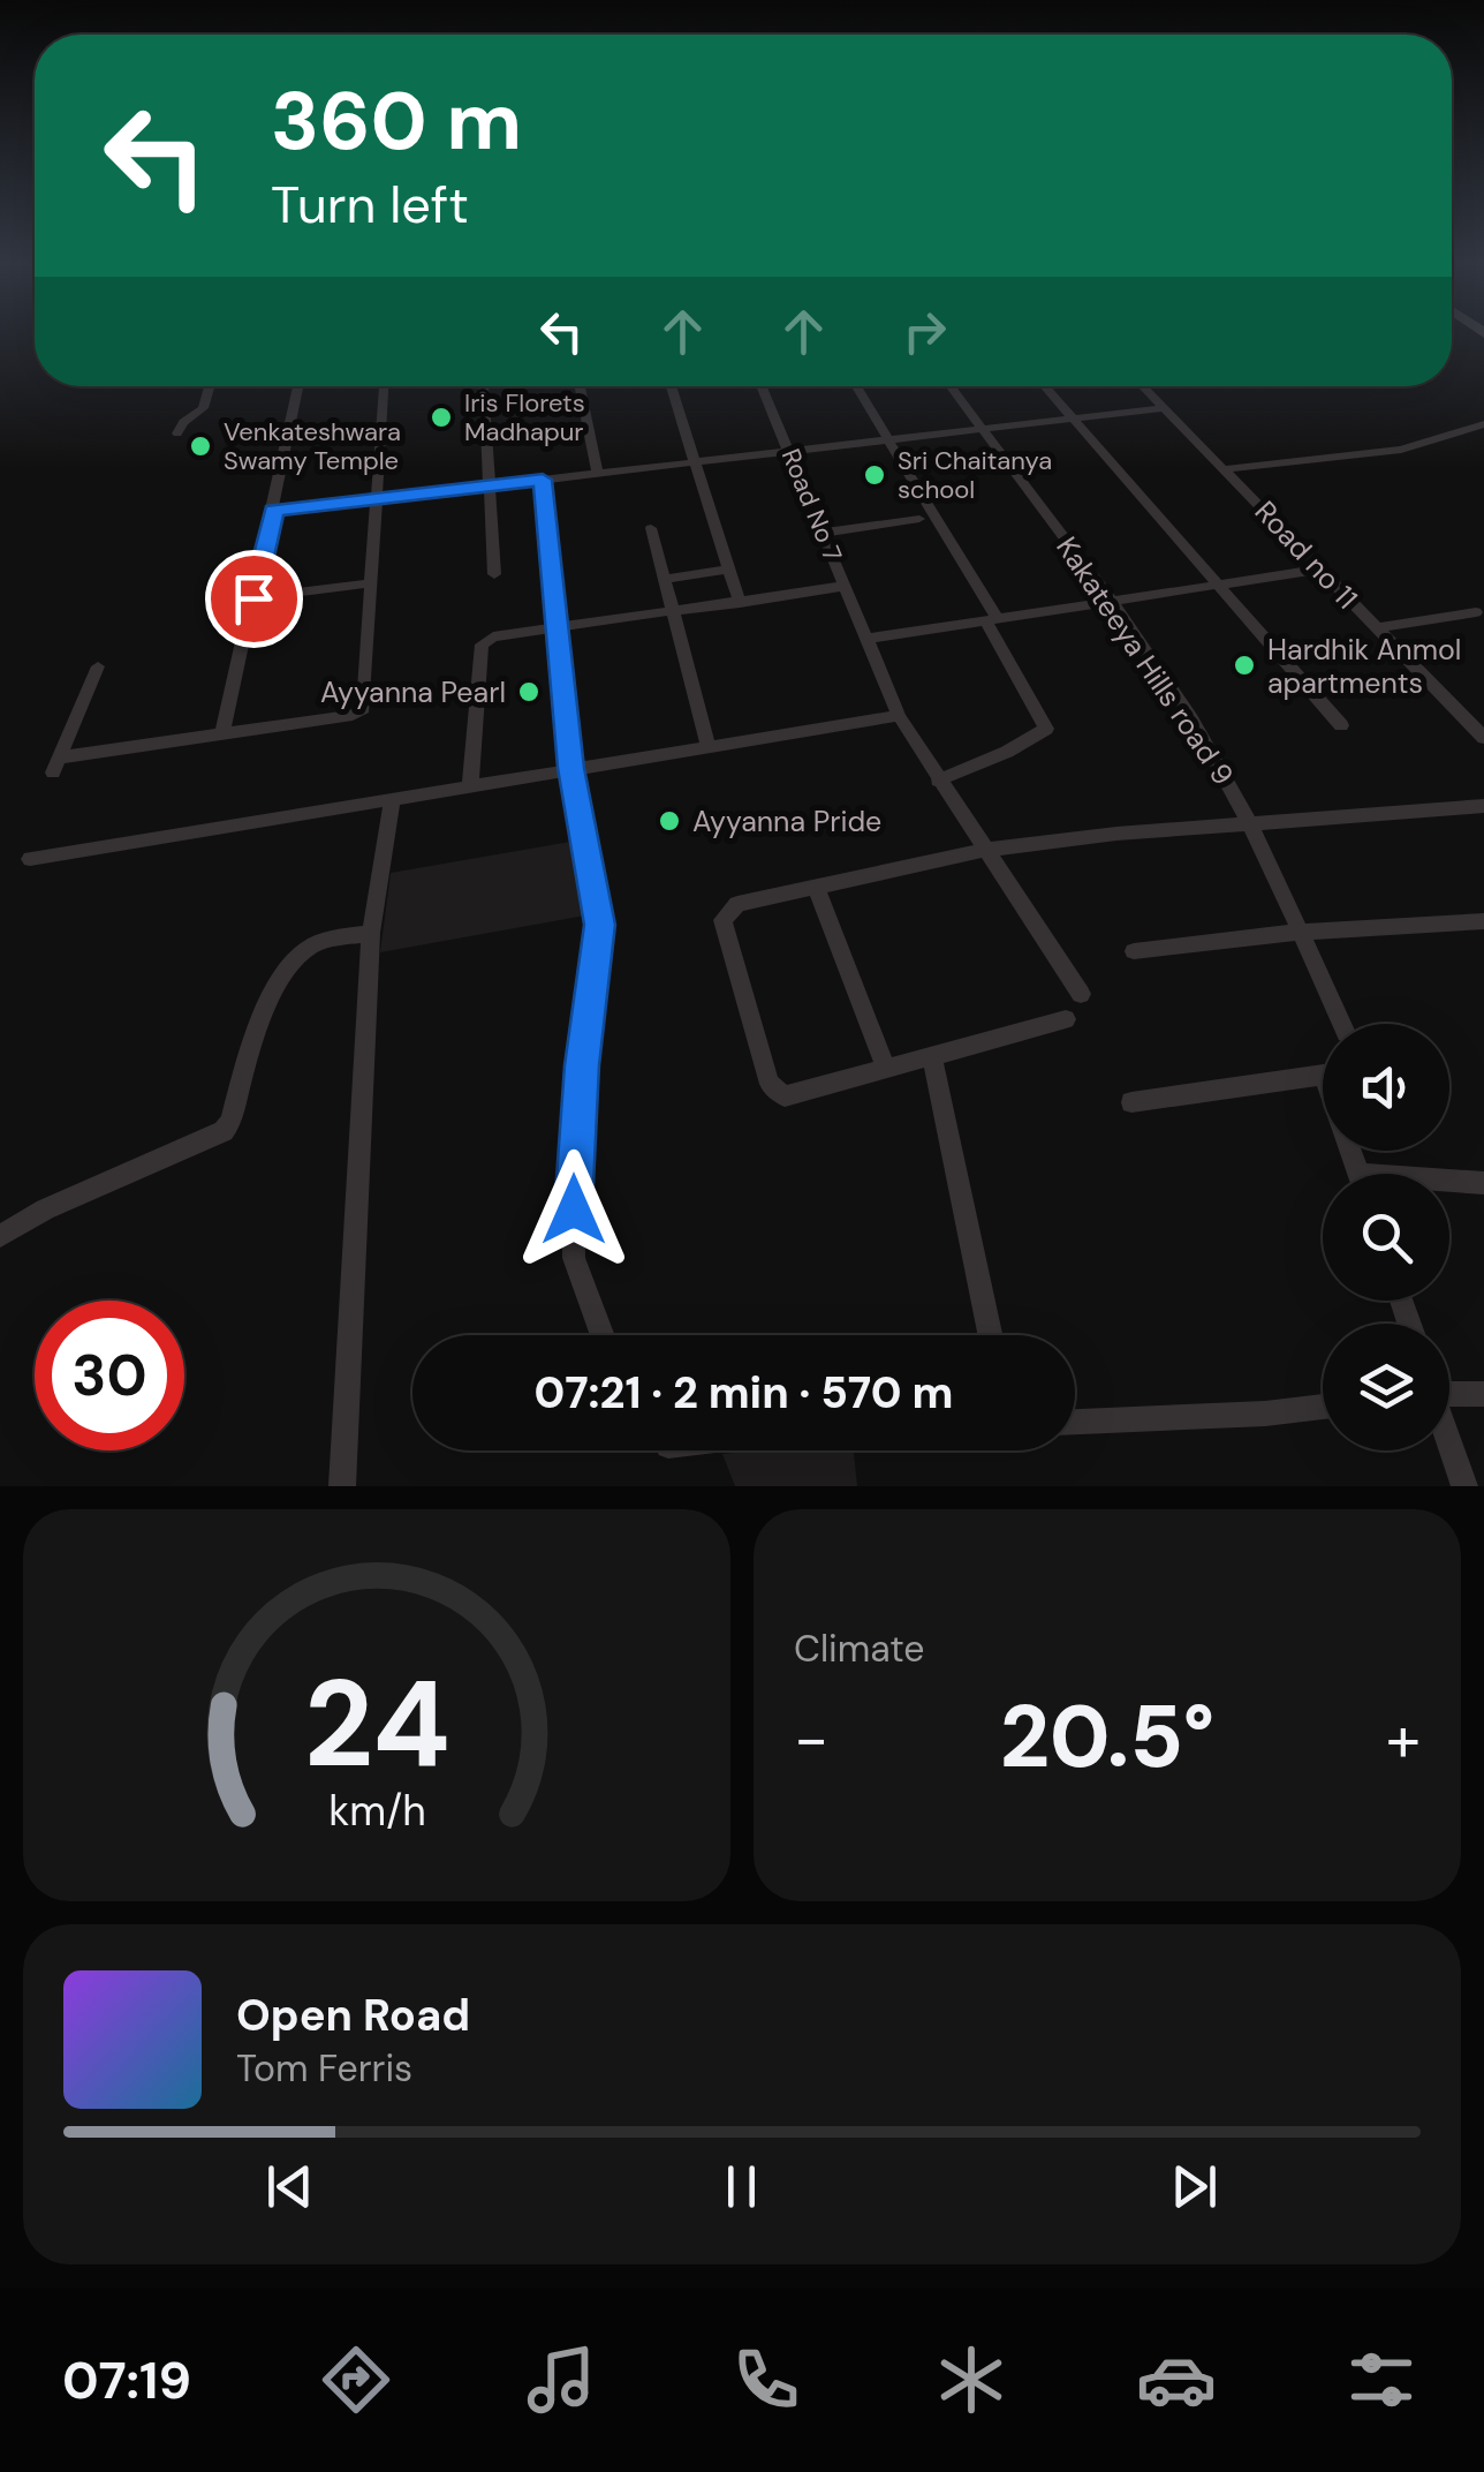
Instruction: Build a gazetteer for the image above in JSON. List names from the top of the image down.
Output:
{
  "streets": {
    "street": ["Road No 7", "Road no 11", "Kakateeya Hills road 9"]
  },
  "places": [
    "Iris Florets Madhapur",
    "Venkateshwara Swamy Temple",
    "Sri Chaitanya school",
    "Hardhik Anmol apartments",
    "Ayyanna Pearl",
    "Ayyanna Pride"
  ],
  "page": {
    "turn": ["360 m", "Turn left"],
    "limit": "30",
    "trip": "07:21 · 2 min · 570 m",
    "tile": "Climate",
    "heat": ["−", "20.5°", "+"],
    "song": ["Open Road", "Tom Ferris"],
    "tabs": "07:19",
    "gauge": ["24", "km/h"]
  }
}
